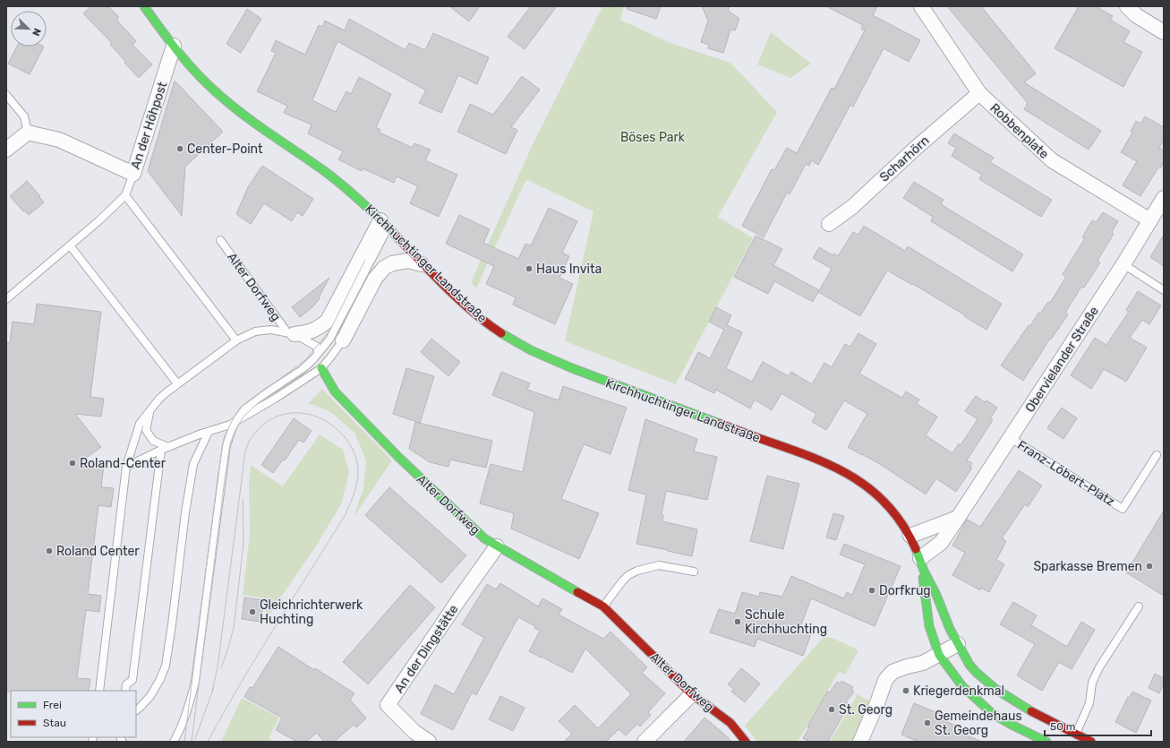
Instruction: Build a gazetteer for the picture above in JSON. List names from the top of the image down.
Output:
{
  "streets": {
    "main road": ["Kirchhuchtinger Landstraße", "Alter Dorfweg"],
    "street": [
      "An der Höhpost",
      "Robbenplate",
      "Scharhörn",
      "Obervielander Straße",
      "An der Dingstätte"
    ],
    "lane": ["Franz-Löbert-Platz"]
  },
  "crossings": [
    ["An der Höhpost", "Kirchhuchtinger Landstraße"],
    ["Robbenplate", "Scharhörn"],
    ["Robbenplate", "Obervielander Straße"],
    ["Kirchhuchtinger Landstraße", "Obervielander Straße"],
    ["Alter Dorfweg", "An der Dingstätte"],
    ["Obervielander Straße", "Franz-Löbert-Platz"]
  ],
  "parks": ["Böses Park"],
  "places": [
    "Center-Point",
    "Haus Invita",
    "Roland-Center",
    "Roland Center",
    "Sparkasse Bremen",
    "Dorfkrug",
    "Gleichrichterwerk Huchting",
    "Schule Kirchhuchting",
    "Kriegerdenkmal",
    "St. Georg",
    "Gemeindehaus St. Georg"
  ],
  "legend": ["Frei", "Stau"],
  "scale_bar": "50 m",
  "north": "bottom right"
}
